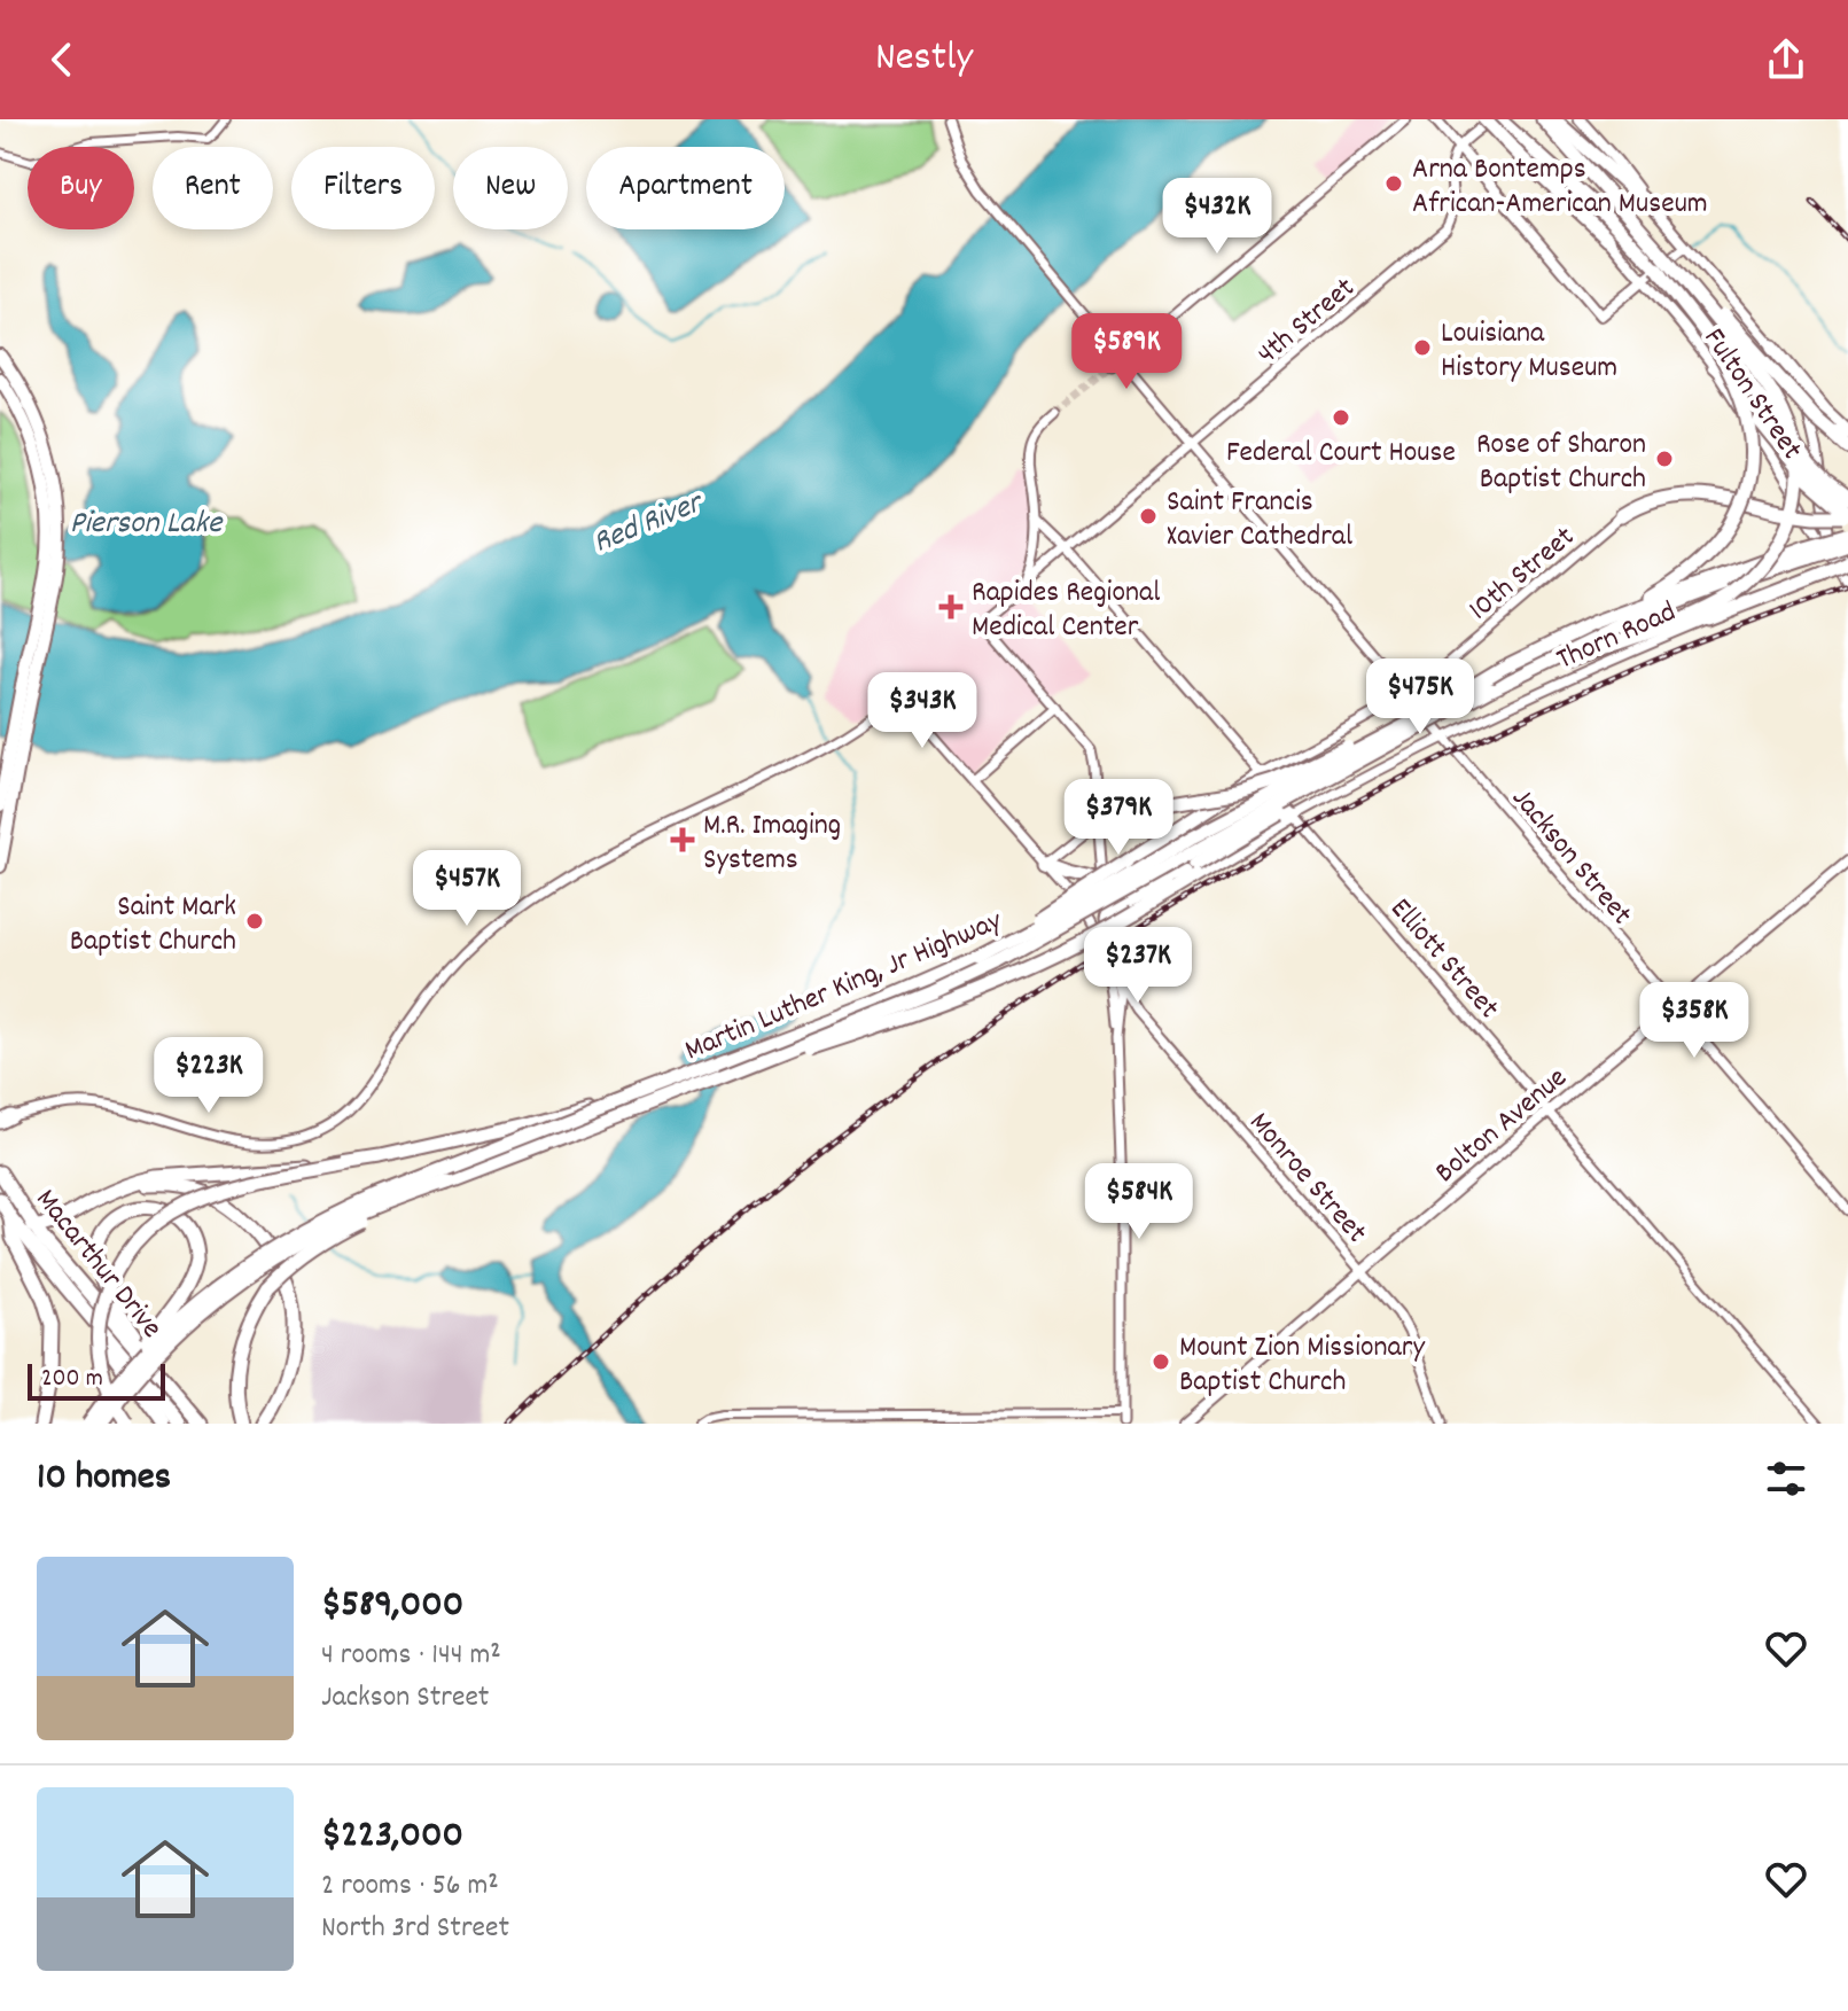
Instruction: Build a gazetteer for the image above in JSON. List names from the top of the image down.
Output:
{
  "streets": {
    "highway": ["Martin Luther King, Jr Highway", "Macarthur Drive"],
    "main road": [
      "4th Street",
      "Fulton Street",
      "10th Street",
      "Thorn Road",
      "Jackson Street",
      "Elliott Street",
      "Bolton Avenue",
      "Monroe Street"
    ]
  },
  "crossings": [
    ["4th Street", "Jackson Street"],
    ["4th Street", "Elliott Street"],
    ["10th Street", "Jackson Street"],
    ["10th Street", "Elliott Street"],
    ["Thorn Road", "Jackson Street"],
    ["Thorn Road", "Elliott Street"],
    ["Jackson Street", "Bolton Avenue"],
    ["Elliott Street", "Bolton Avenue"],
    ["Bolton Avenue", "Monroe Street"]
  ],
  "water": ["Pierson Lake", "Red River"],
  "places": {
    "other": [
      "Arna Bontemps African-American Museum",
      "Louisiana History Museum",
      "Federal Court House",
      "Rose of Sharon Baptist Church",
      "Saint Francis Xavier Cathedral",
      "Saint Mark Baptist Church",
      "Mount Zion Missionary Baptist Church"
    ],
    "health": ["Rapides Regional Medical Center", "M.R. Imaging Systems"]
  },
  "scale_bar": "200 m",
  "page": {
    "header": "Nestly",
    "chip": [
      "Buy",
      "Rent",
      "Filters",
      "New",
      "Apartment"
    ],
    "price": [
      "$432K",
      "$589K",
      "$475K",
      "$343K",
      "$379K",
      "$457K",
      "$237K",
      "$358K",
      "$223K",
      "$584K"
    ],
    "scale": "200 m",
    "heading": "10 homes",
    "list": [
      {
        "name": "$589,000",
        "note": "4 rooms · 144 m² · Jackson Street"
      },
      {
        "name": "$223,000",
        "note": "2 rooms · 56 m² · North 3rd Street"
      }
    ]
  }
}
